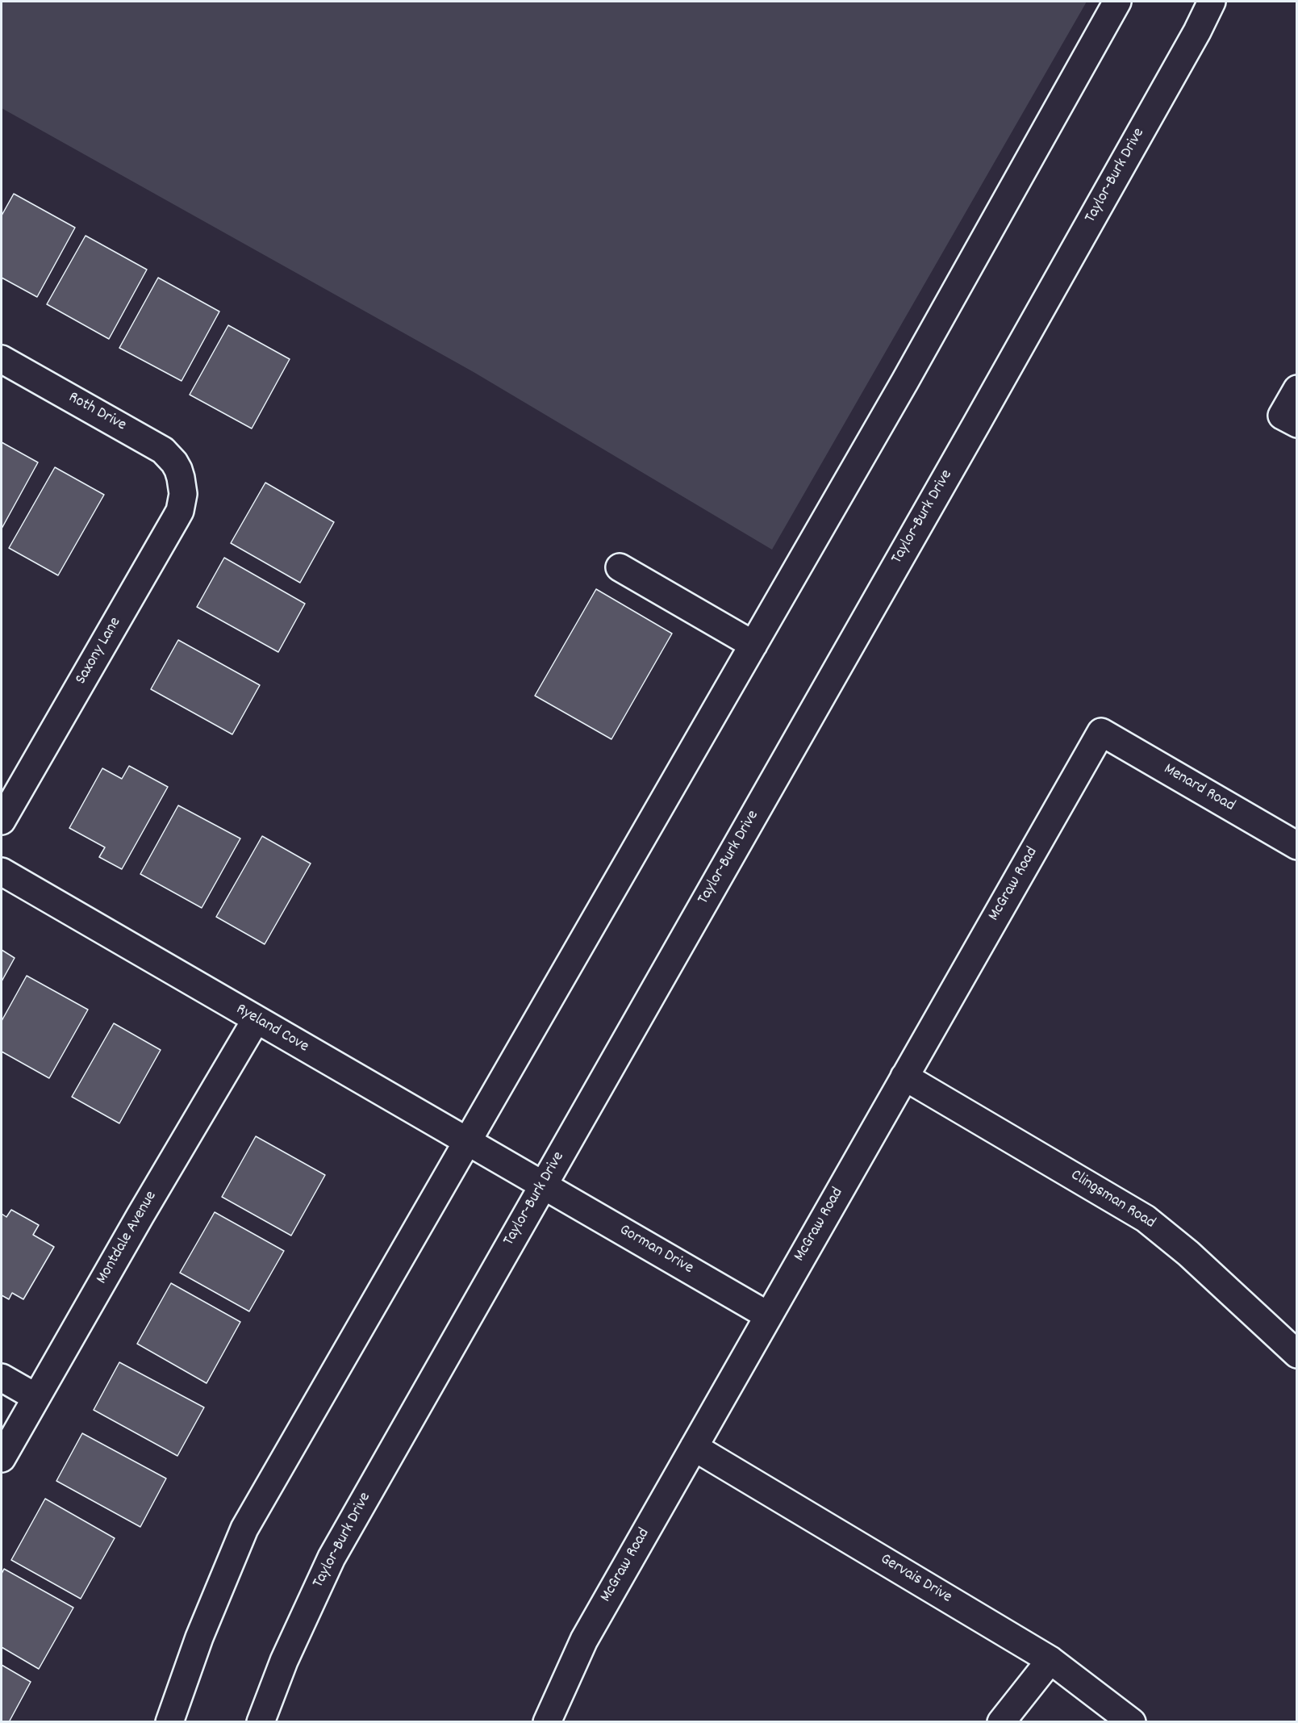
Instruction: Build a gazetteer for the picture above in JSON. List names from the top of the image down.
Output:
{
  "streets": {
    "street": [
      "Taylor-Burk Drive",
      "Roth Drive",
      "Saxony Lane",
      "Menard Road",
      "McGraw Road",
      "Ryeland Cove",
      "Clingsman Road",
      "Montdale Avenue",
      "Gorman Drive",
      "Gervais Drive"
    ]
  },
  "crossings": [
    ["Taylor-Burk Drive", "Ryeland Cove"],
    ["Taylor-Burk Drive", "Gorman Drive"],
    ["Roth Drive", "Saxony Lane"],
    ["Menard Road", "McGraw Road"],
    ["McGraw Road", "Clingsman Road"],
    ["McGraw Road", "Gorman Drive"],
    ["McGraw Road", "Gervais Drive"],
    ["Ryeland Cove", "Montdale Avenue"],
    ["Ryeland Cove", "Gorman Drive"]
  ]
}
